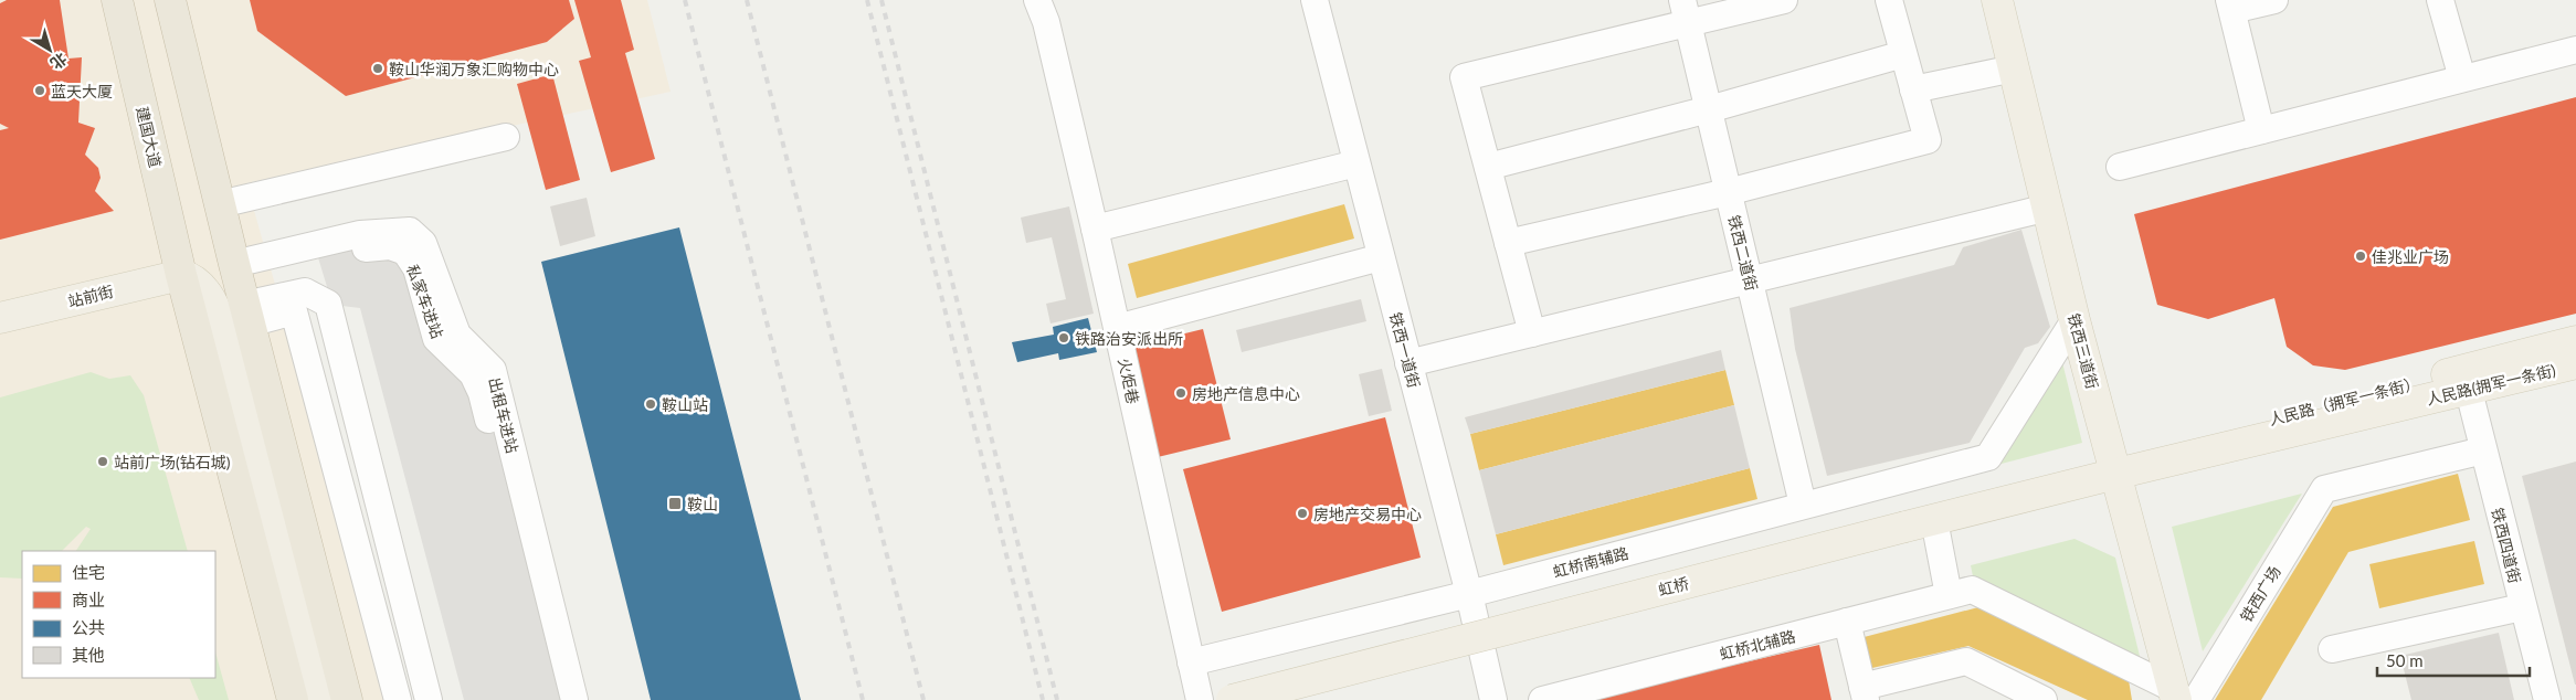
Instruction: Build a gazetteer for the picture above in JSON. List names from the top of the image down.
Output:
{
  "streets": {
    "highway": ["建国大道"],
    "main road": [
      "站前街",
      "铁西三道街",
      "人民路(拥军一条街)",
      "人民路（拥军一条街）",
      "虹桥"
    ],
    "street": [
      "铁西二道街",
      "私家车进站",
      "铁西一道街",
      "火炬巷",
      "出租车进站",
      "铁西四道街",
      "虹桥南辅路",
      "铁西广场",
      "虹桥北辅路"
    ]
  },
  "crossings": [
    ["建国大道", "站前街"],
    ["铁西二道街", "虹桥南辅路"],
    ["私家车进站", "出租车进站"],
    ["铁西一道街", "虹桥南辅路"],
    ["铁西三道街", "人民路(拥军一条街)"],
    ["铁西三道街", "人民路（拥军一条街）"],
    ["铁西三道街", "虹桥南辅路"],
    ["铁西三道街", "虹桥"],
    ["铁西三道街", "铁西广场"],
    ["火炬巷", "虹桥南辅路"],
    ["人民路(拥军一条街)", "人民路（拥军一条街）"],
    ["人民路(拥军一条街)", "铁西四道街"],
    ["人民路(拥军一条街)", "虹桥"],
    ["人民路（拥军一条街）", "虹桥"],
    ["铁西四道街", "铁西广场"]
  ],
  "places": {
    "other": [
      "鞍山华润万象汇购物中心",
      "蓝天大厦",
      "佳兆业广场",
      "铁路治安派出所",
      "房地产信息中心",
      "鞍山站",
      "站前广场(钻石城)",
      "房地产交易中心"
    ],
    "transit": ["鞍山"]
  },
  "legend": [
    "住宅",
    "商业",
    "公共",
    "其他"
  ],
  "scale_bar": "50 m",
  "north": "bottom right"
}
